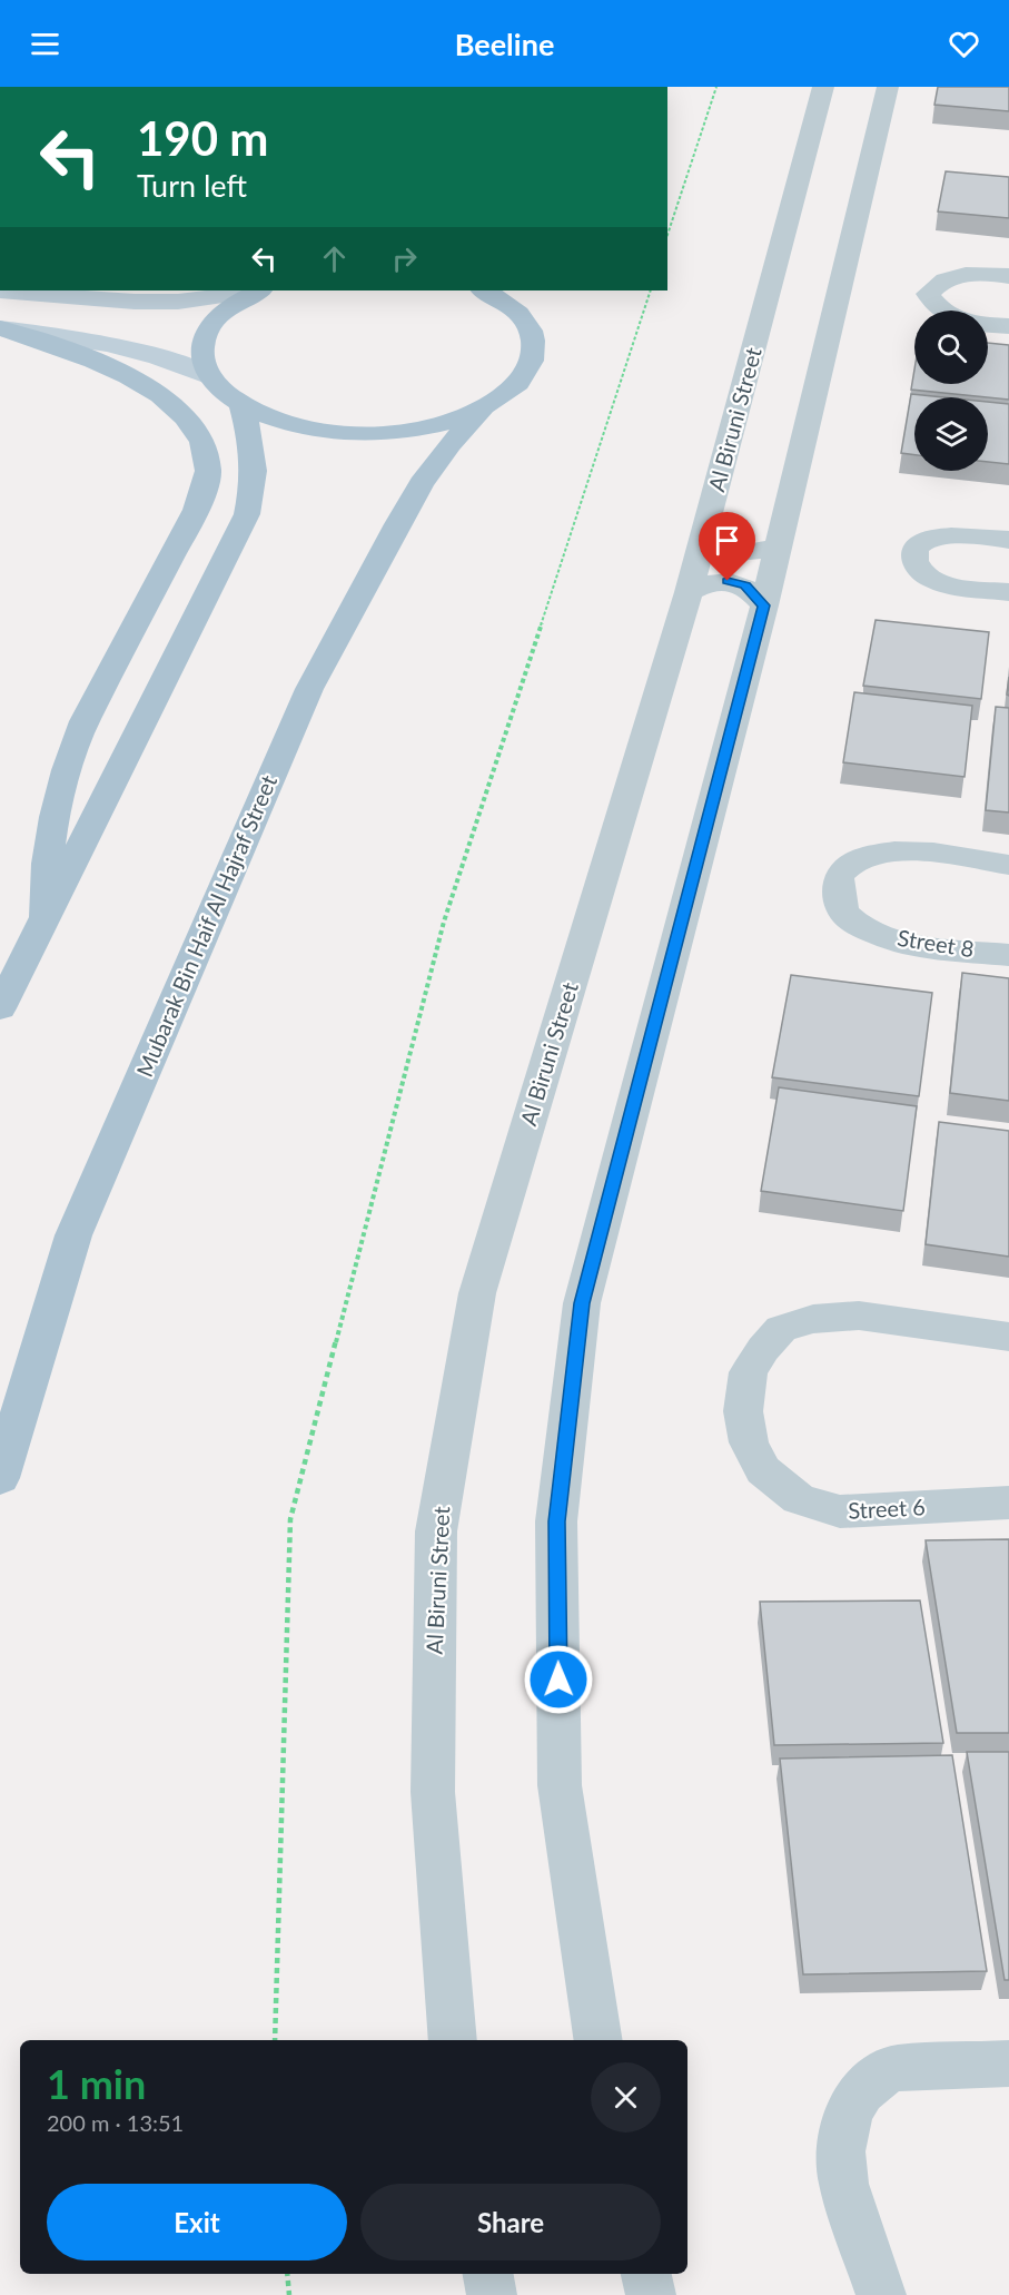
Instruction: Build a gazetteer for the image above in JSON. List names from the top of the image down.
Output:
{
  "streets": {
    "main road": ["Mubarak Bin Haif Al Hajraf Street"],
    "street": ["Al Biruni Street", "Street 8", "Street 6"]
  },
  "page": {
    "header": "Beeline",
    "turn": ["190 m", "Turn left"],
    "heading": ["1 min", "200 m · 13:51"],
    "buttons": ["Exit", "Share"]
  }
}
